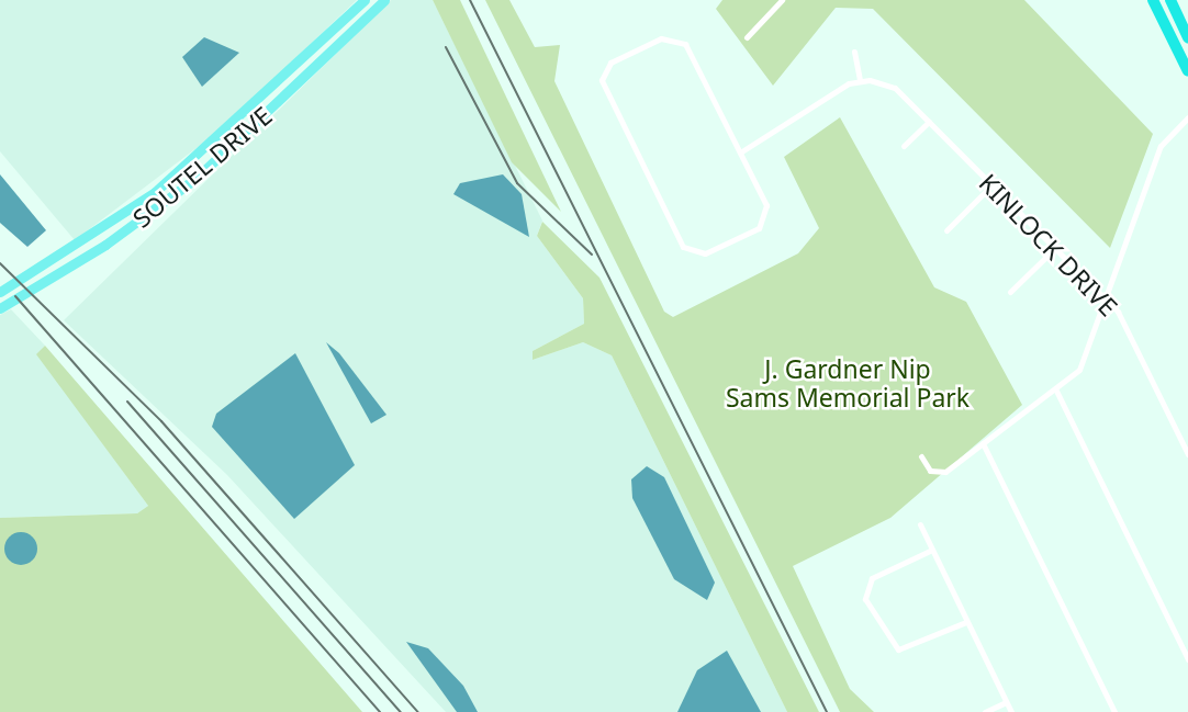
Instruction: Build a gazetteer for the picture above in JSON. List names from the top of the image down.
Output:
{
  "streets": {
    "main road": ["SOUTEL DRIVE"],
    "street": ["KINLOCK DRIVE"]
  },
  "parks": ["J. Gardner Nip Sams Memorial Park"]
}
